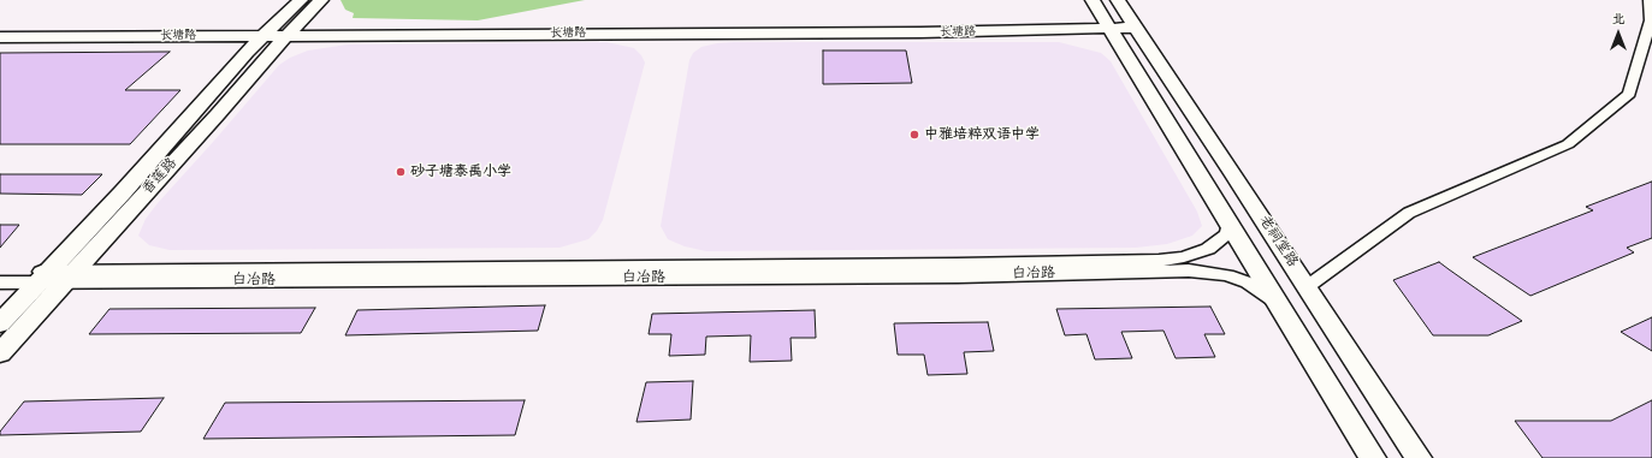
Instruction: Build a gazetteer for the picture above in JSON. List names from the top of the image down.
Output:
{
  "streets": {
    "main road": ["长塘路", "香莲路", "老祠堂路"],
    "street": ["白冶路"]
  },
  "crossings": [
    ["长塘路", "香莲路"],
    ["长塘路", "老祠堂路"],
    ["香莲路", "白冶路"],
    ["老祠堂路", "白冶路"]
  ],
  "places": ["中雅培粹双语中学", "砂子塘泰禹小学"],
  "north": "top"
}
